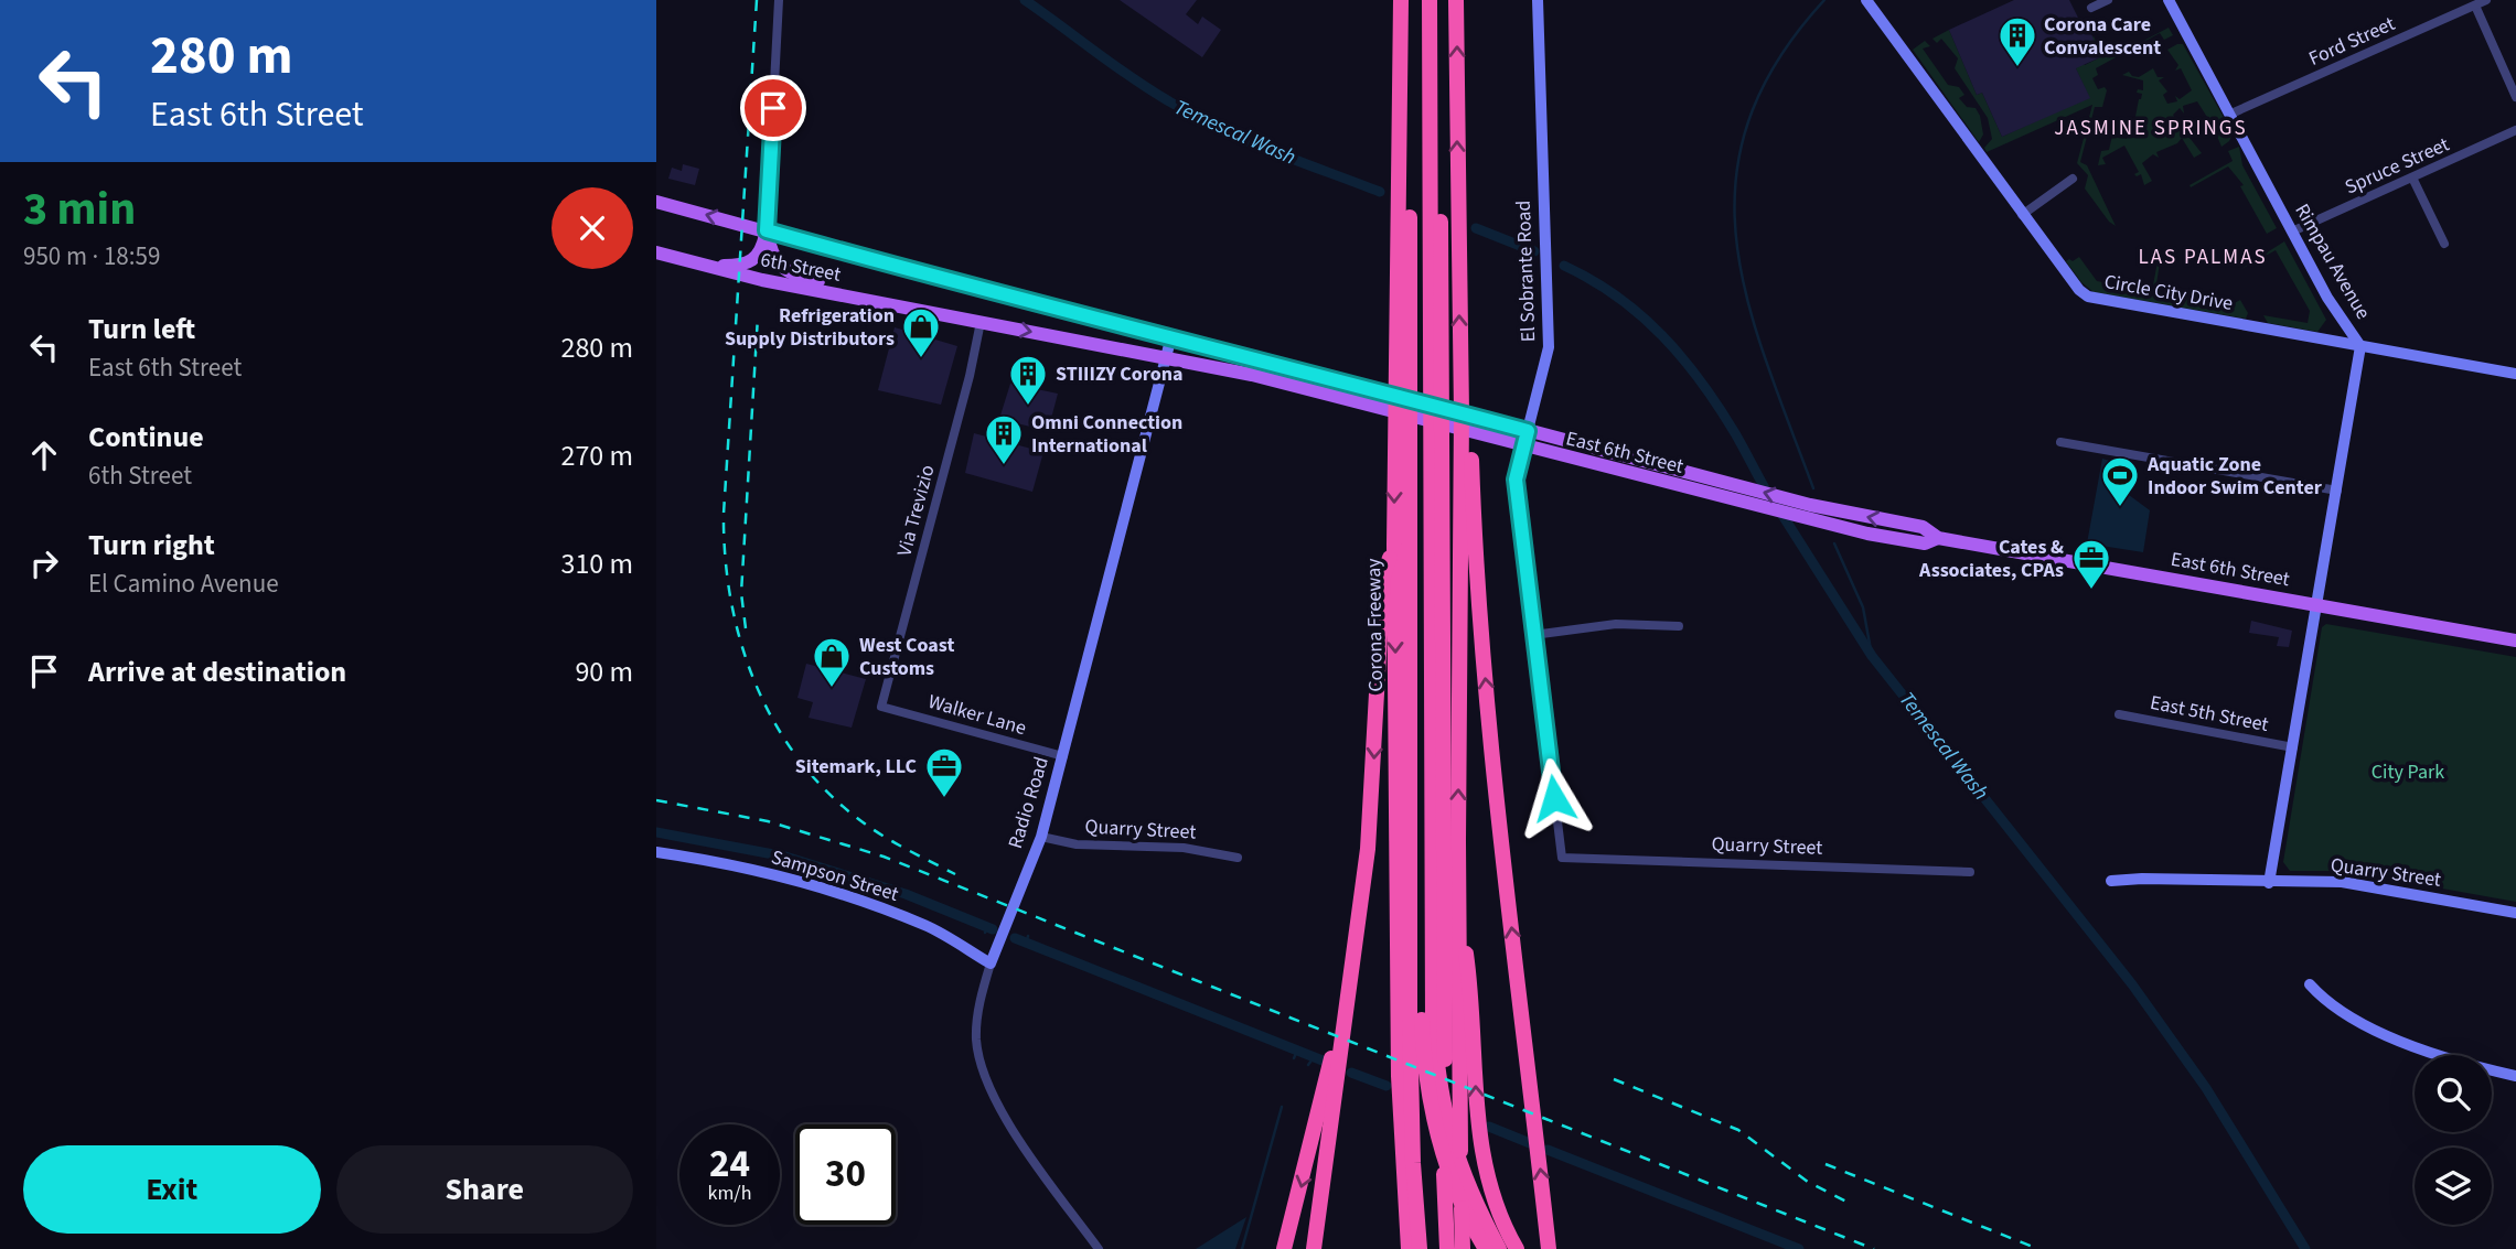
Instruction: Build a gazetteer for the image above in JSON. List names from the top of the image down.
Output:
{
  "streets": {
    "highway": ["Corona Freeway"],
    "main road": ["6th Street", "East 6th Street"],
    "street": [
      "Ford Street",
      "Spruce Street",
      "Rimpau Avenue",
      "El Sobrante Road",
      "Circle City Drive",
      "Via Trevizio",
      "East 5th Street",
      "Walker Lane",
      "Radio Road",
      "Quarry Street",
      "Sampson Street"
    ]
  },
  "crossings": [
    ["Ford Street", "Rimpau Avenue"],
    ["Spruce Street", "Rimpau Avenue"],
    ["Rimpau Avenue", "Circle City Drive"],
    ["Rimpau Avenue", "East 6th Street"],
    ["Rimpau Avenue", "East 5th Street"],
    ["Rimpau Avenue", "Quarry Street"],
    ["6th Street", "East 6th Street"],
    ["6th Street", "Via Trevizio"],
    ["6th Street", "Radio Road"],
    ["El Sobrante Road", "East 6th Street"],
    ["El Sobrante Road", "Quarry Street"],
    ["East 6th Street", "Radio Road"],
    ["Via Trevizio", "Walker Lane"],
    ["Walker Lane", "Radio Road"],
    ["Radio Road", "Quarry Street"],
    ["Radio Road", "Sampson Street"]
  ],
  "districts": ["JASMINE SPRINGS", "LAS PALMAS"],
  "water": ["Temescal Wash"],
  "parks": ["City Park"],
  "places": {
    "building": ["Corona Care Convalescent", "STIIIZY Corona", "Omni Connection International"],
    "shop": ["Refrigeration Supply Distributors", "West Coast Customs"],
    "sports": ["Aquatic Zone Indoor Swim Center"],
    "office": ["Cates & Associates, CPAs", "Sitemark, LLC"]
  },
  "page": {
    "turn": ["280 m", "East 6th Street"],
    "heading": ["3 min", "950 m · 18:59"],
    "list": [
      {
        "name": "Turn left",
        "note": "East 6th Street",
        "value": "280 m"
      },
      {
        "name": "Continue",
        "note": "6th Street",
        "value": "270 m"
      },
      {
        "name": "Turn right",
        "note": "El Camino Avenue",
        "value": "310 m"
      },
      {
        "name": "Arrive at destination",
        "value": "90 m"
      }
    ],
    "speed": "24 km/h",
    "limit": "30",
    "buttons": ["Exit", "Share"]
  }
}
